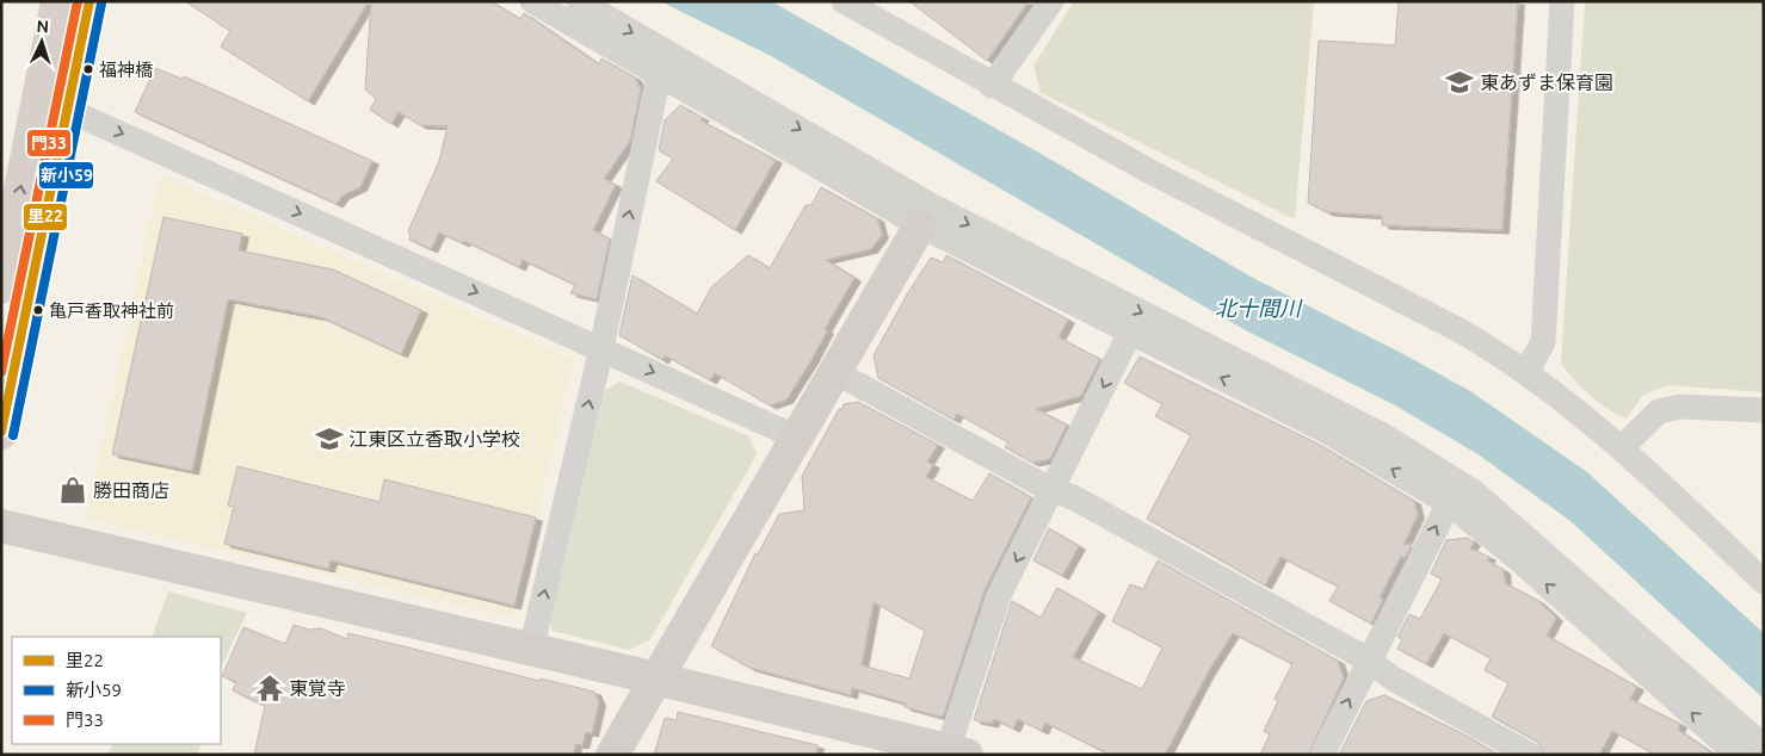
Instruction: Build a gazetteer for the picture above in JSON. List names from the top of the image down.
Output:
{
  "water": ["北十間川"],
  "places": {
    "other": ["福神橋", "亀戸香取神社前"],
    "school or university": ["東あずま保育園", "江東区立香取小学校"],
    "shop": ["勝田商店"],
    "temple": ["東覚寺"]
  },
  "lines": ["transit line 里22", "transit line 門33", "transit line 新小59"],
  "legend": ["里22", "新小59", "門33"],
  "north": "top"
}
